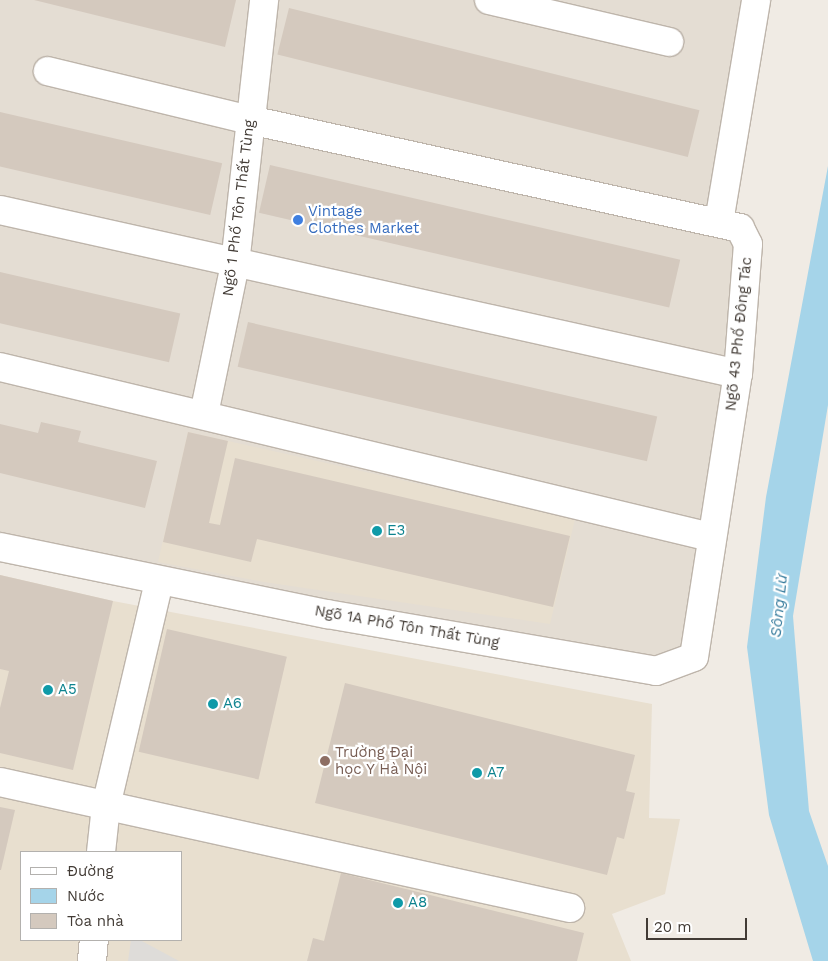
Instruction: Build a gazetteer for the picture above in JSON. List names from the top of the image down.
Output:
{
  "streets": {
    "street": ["Ngõ 1 Phố Tôn Thất Tùng", "Ngõ 43 Phố Đông Tác", "Ngõ 1A Phố Tôn Thất Tùng"]
  },
  "crossings": [
    ["Ngõ 1 Phố Tôn Thất Tùng", "Ngõ 43 Phố Đông Tác"],
    ["Ngõ 43 Phố Đông Tác", "Ngõ 1A Phố Tôn Thất Tùng"]
  ],
  "water": ["Sông Lừ"],
  "places": [
    "Vintage Clothes Market",
    "E3",
    "A5",
    "A6",
    "Trường Đại học Y Hà Nội",
    "A7",
    "A8"
  ],
  "legend": ["Đường", "Nước", "Tòa nhà"],
  "scale_bar": "20 m"
}
